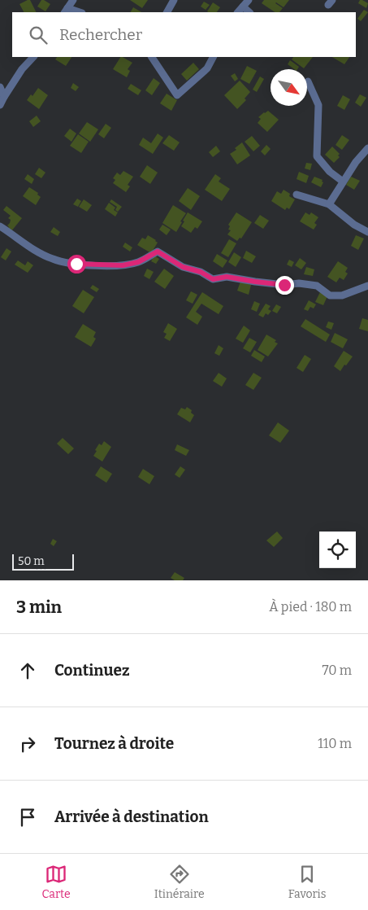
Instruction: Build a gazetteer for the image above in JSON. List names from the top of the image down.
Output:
{
  "scale_bar": "50 m",
  "north": "bottom right",
  "page": {
    "search": "Rechercher",
    "scale": "50 m",
    "heading": ["3 min", "À pied · 180 m"],
    "list": [
      ["Continuez", "70 m"],
      ["Tournez à droite", "110 m"],
      "Arrivée à destination"
    ],
    "nav": ["Carte", "Itinéraire", "Favoris"]
  }
}
